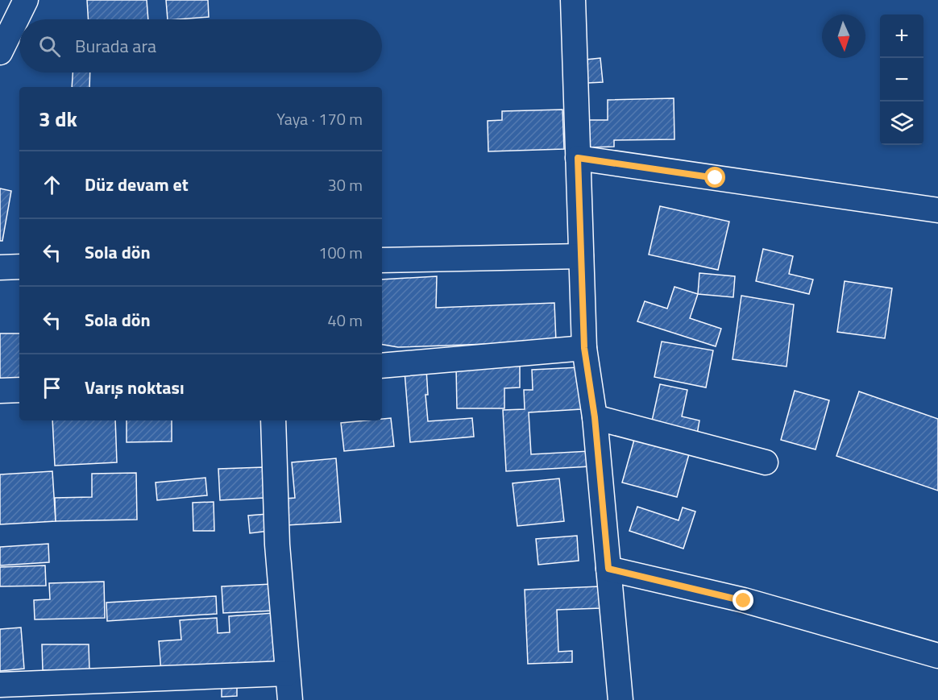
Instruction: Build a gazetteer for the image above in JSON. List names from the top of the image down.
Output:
{
  "north": "bottom",
  "page": {
    "map_buttons": ["+", "−"],
    "search": "Burada ara",
    "heading": ["3 dk", "Yaya · 170 m"],
    "list": [
      ["Düz devam et", "30 m"],
      ["Sola dön", "100 m"],
      ["Sola dön", "40 m"],
      "Varış noktası"
    ]
  }
}
